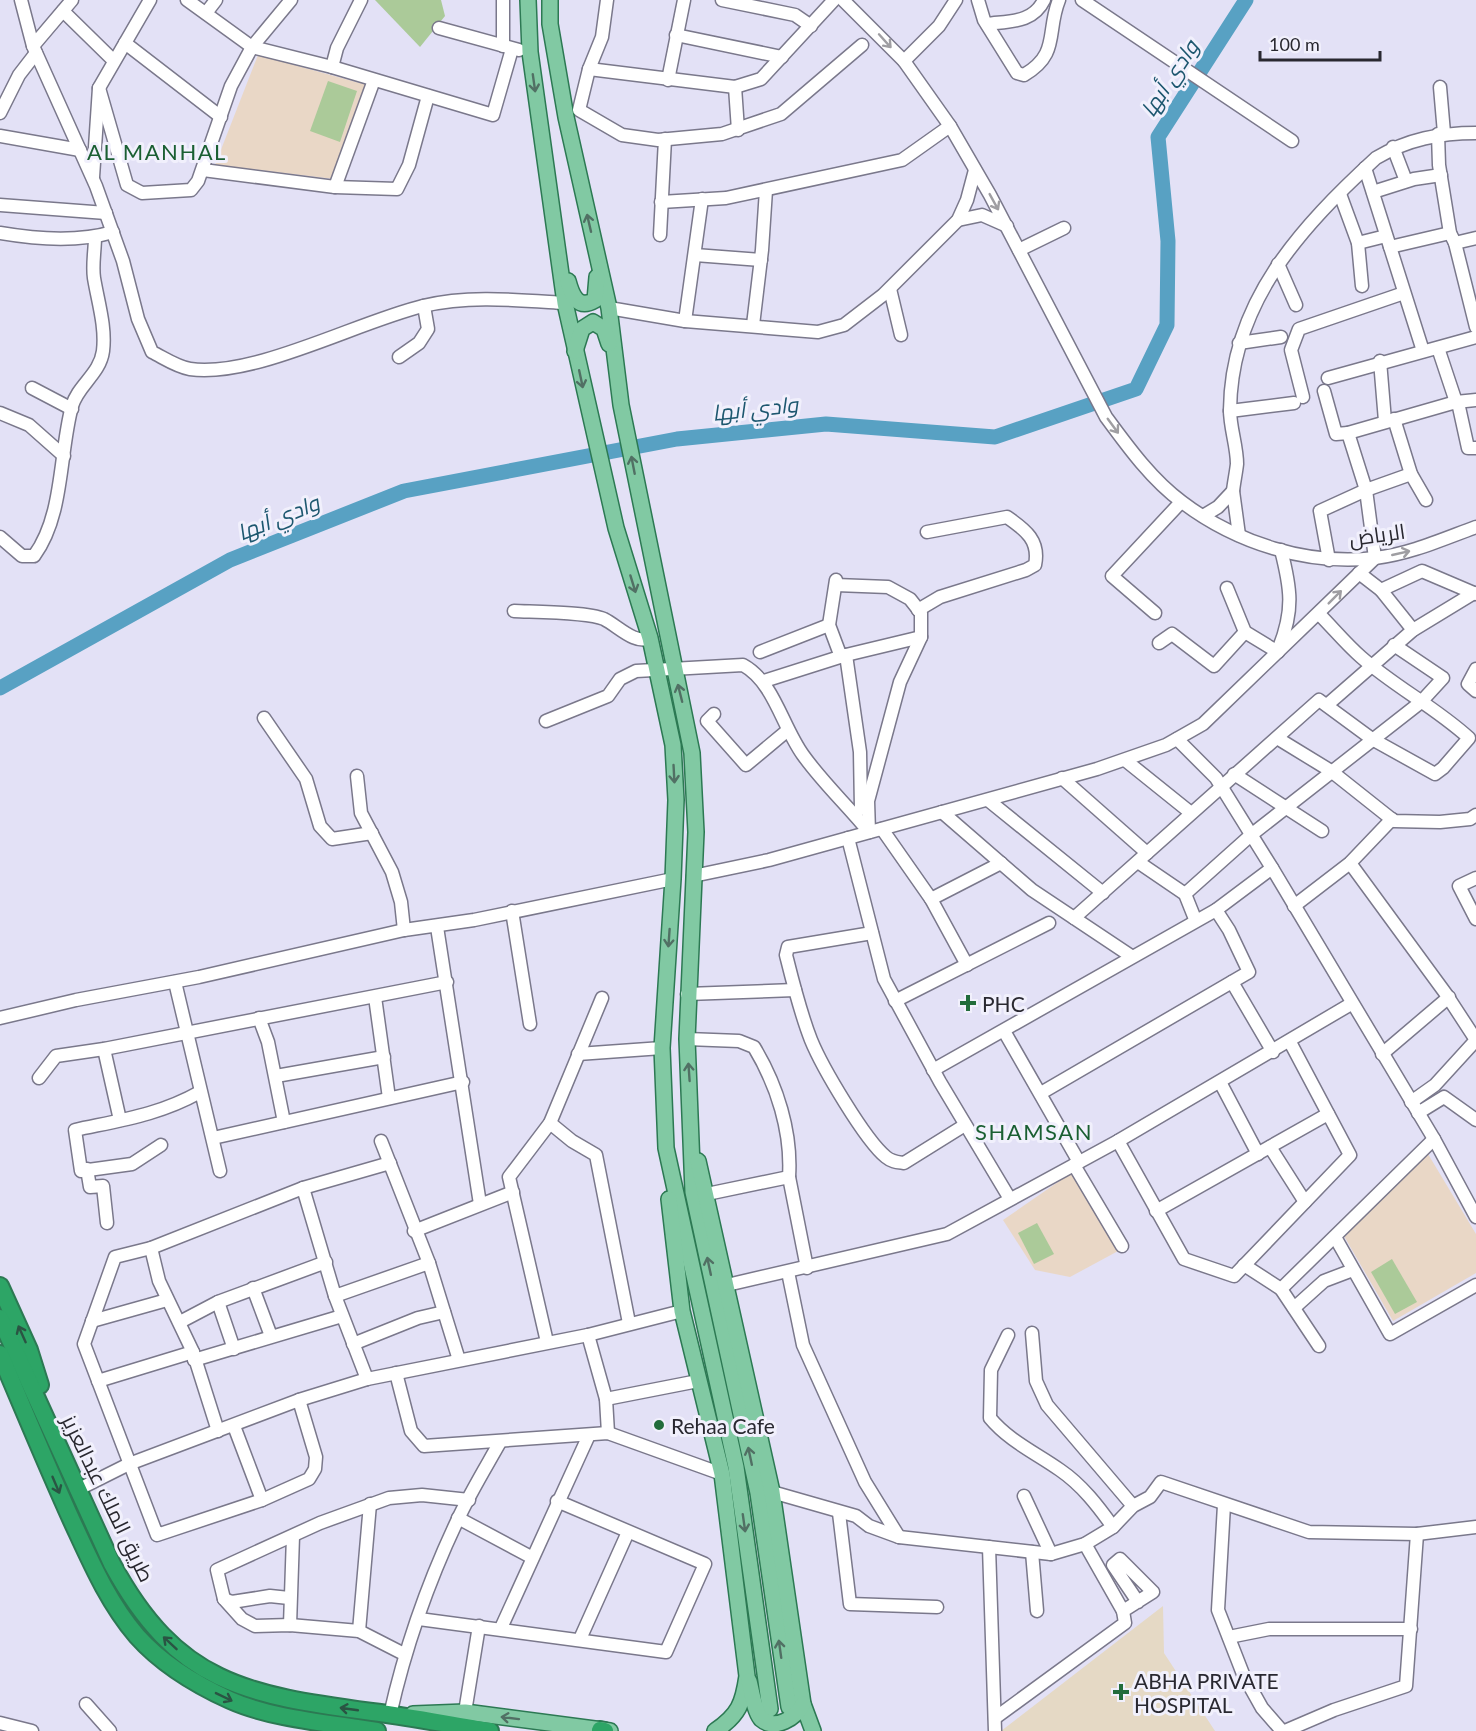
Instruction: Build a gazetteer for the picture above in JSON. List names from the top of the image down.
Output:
{
  "streets": {
    "highway": ["طريق الملك عبدالعزيز"],
    "street": ["الرياض"]
  },
  "one_way": ["الرياض"],
  "districts": ["AL MANHAL", "SHAMSAN"],
  "water": ["وادي أبها"],
  "places": {
    "health": ["PHC", "ABHA PRIVATE HOSPITAL"],
    "other": ["Rehaa Cafe"]
  },
  "scale_bar": "100 m"
}
